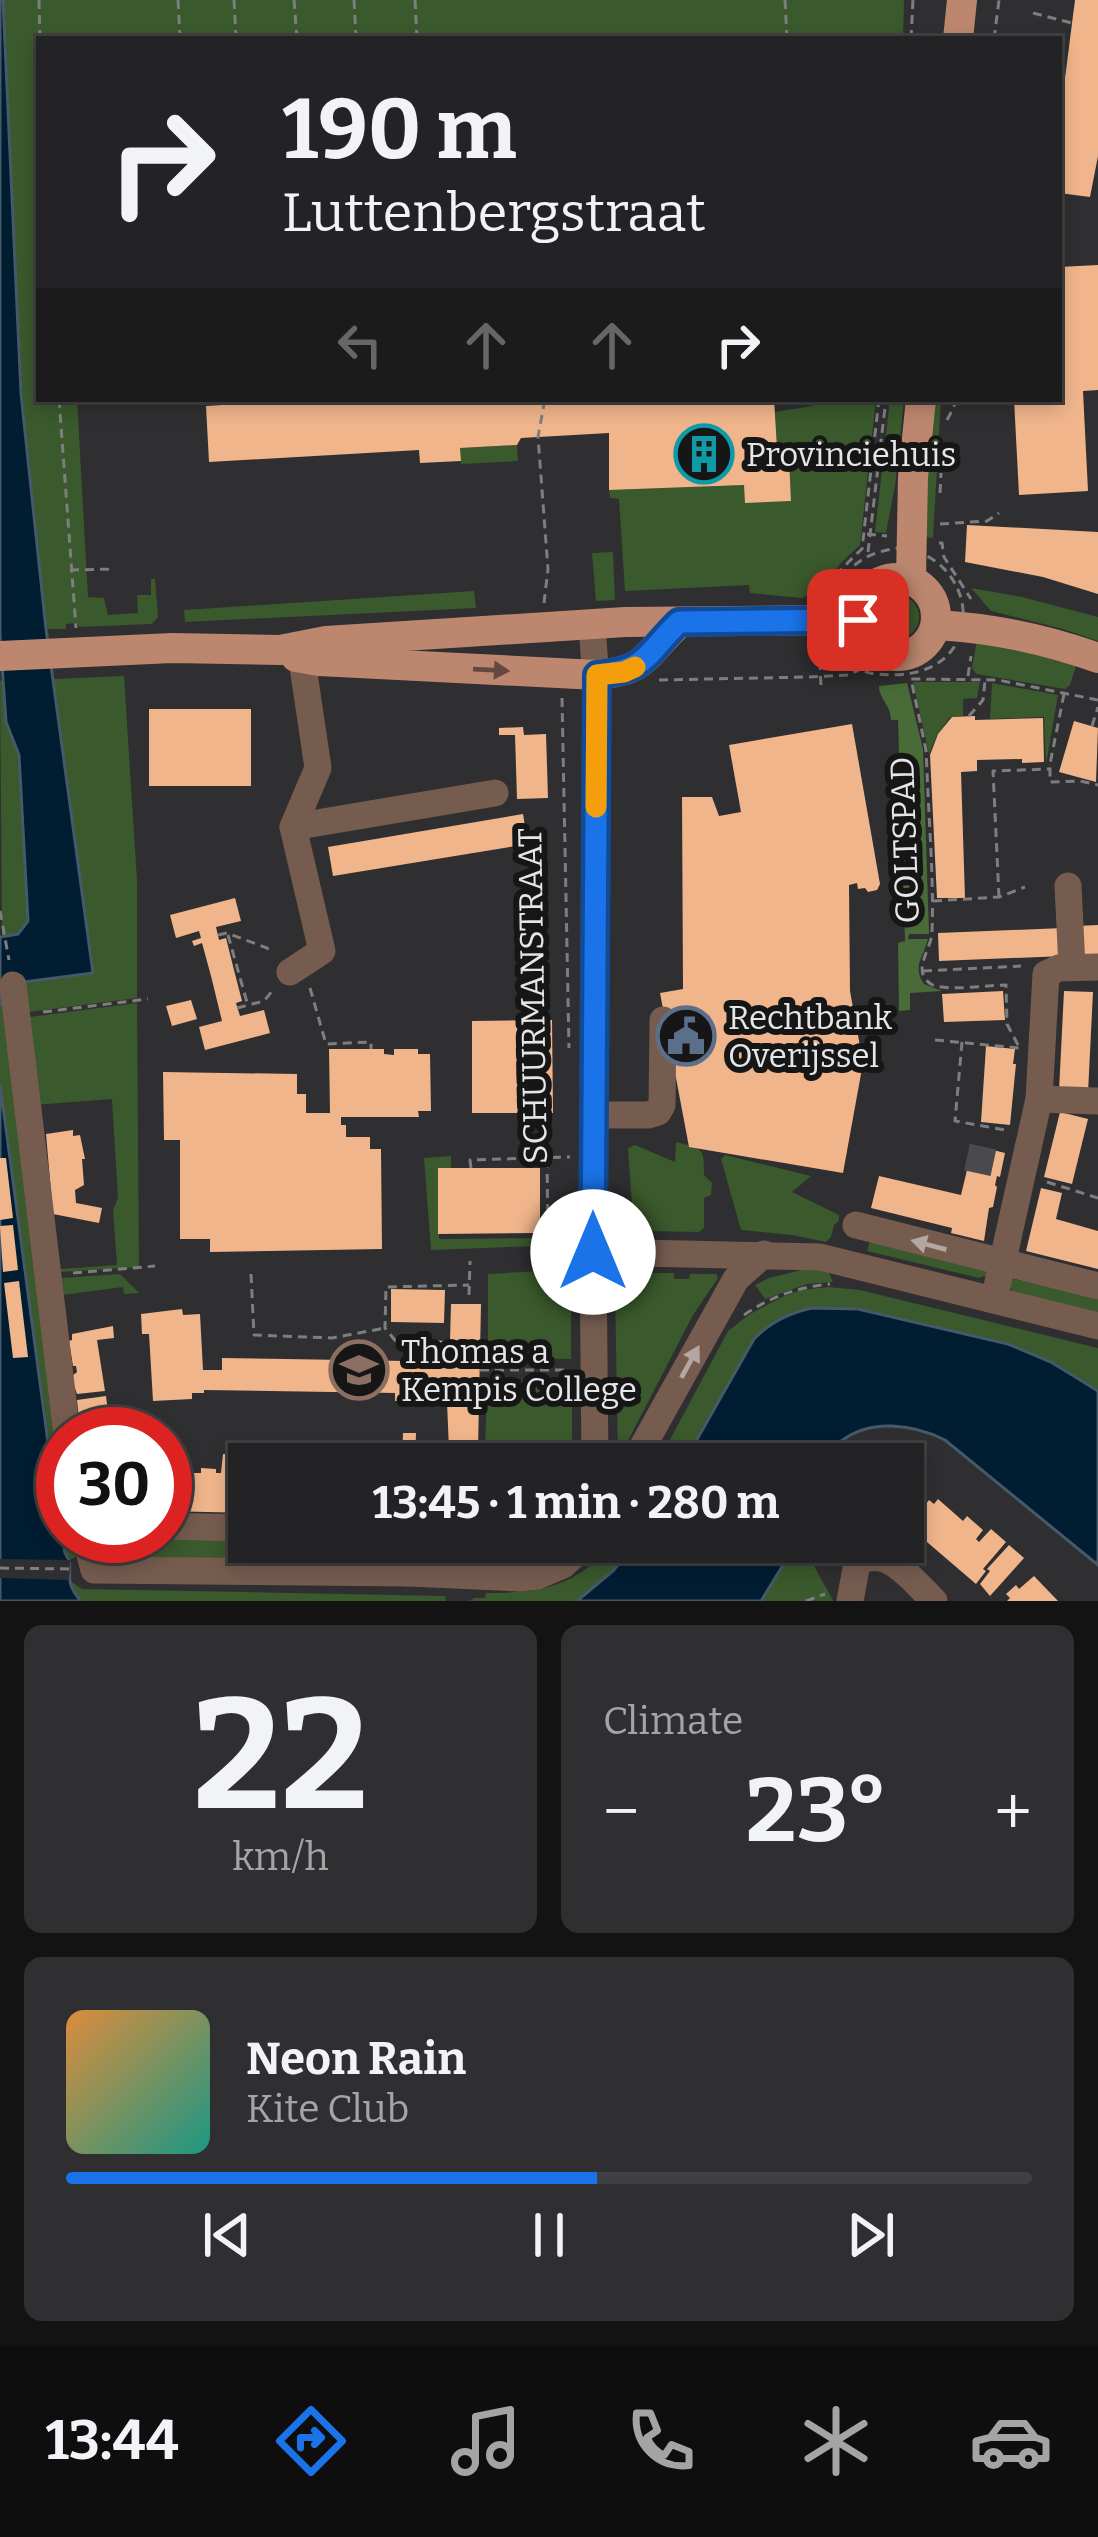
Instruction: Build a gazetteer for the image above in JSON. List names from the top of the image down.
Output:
{
  "streets": {
    "street": ["SCHUURMANSTRAAT"],
    "path": ["GOLTSPAD"]
  },
  "places": {
    "building": ["Provinciehuis"],
    "public building": ["Rechtbank Overijssel"],
    "school or university": ["Thomas a Kempis College"]
  },
  "page": {
    "turn": ["190 m", "Luttenbergstraat"],
    "limit": "30",
    "trip": "13:45 · 1 min · 280 m",
    "tile": [
      ["22", "km/h"],
      "Climate"
    ],
    "heat": ["−", "23°", "+"],
    "song": ["Neon Rain", "Kite Club"],
    "tabs": "13:44"
  }
}
